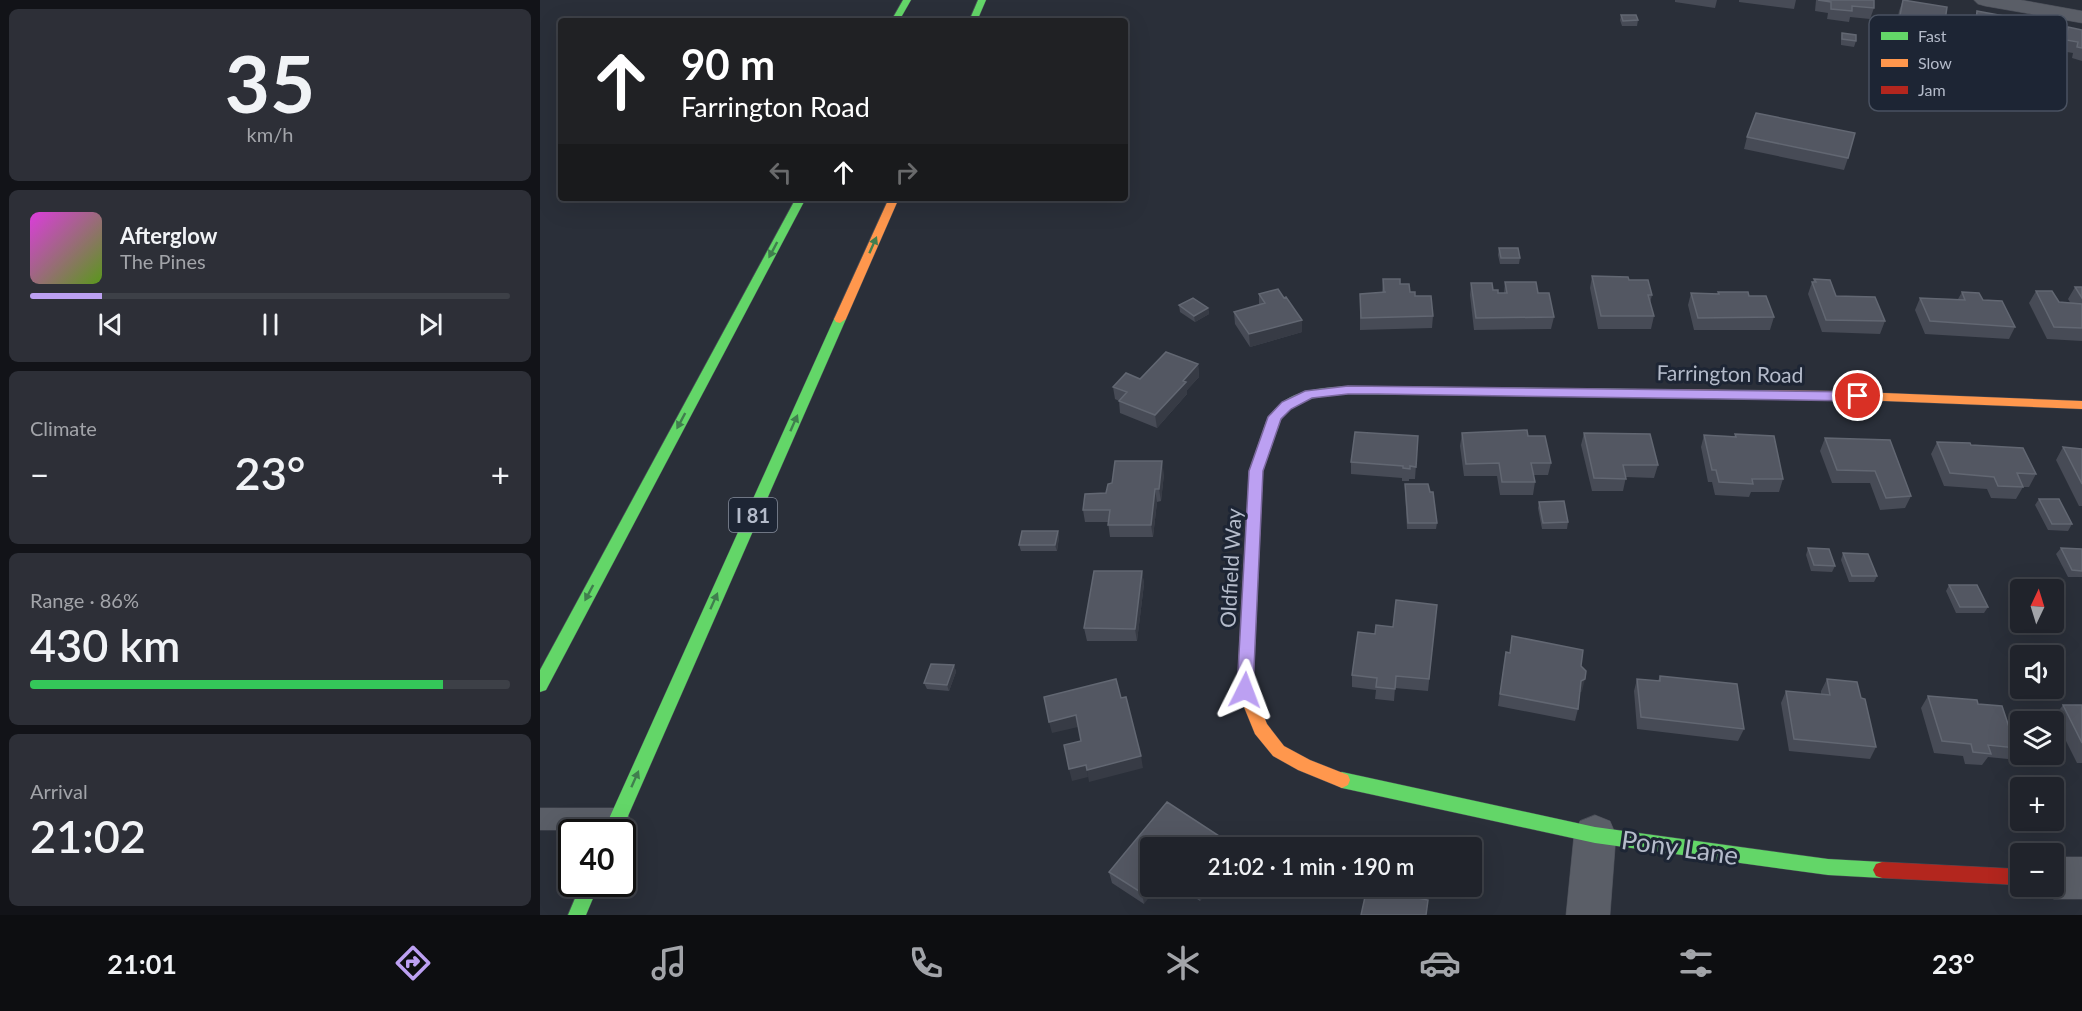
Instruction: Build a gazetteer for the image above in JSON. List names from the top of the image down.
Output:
{
  "streets": {
    "main road": [
      "Farrington Road",
      "I 81",
      "Oldfield Way",
      "Pony Lane"
    ]
  },
  "crossings": [
    ["Farrington Road", "Oldfield Way"],
    ["Oldfield Way", "Pony Lane"]
  ],
  "legend": ["Fast", "Slow", "Jam"],
  "north": "top",
  "page": {
    "tile": [
      ["35", "km/h"],
      "Climate",
      ["Range · 86%", "430 km"],
      ["Arrival", "21:02"]
    ],
    "turn": ["90 m", "Farrington Road"],
    "song": ["Afterglow", "The Pines"],
    "heat": ["−", "23°", "+"],
    "map_buttons": ["+", "−"],
    "limit": "40",
    "trip": "21:02 · 1 min · 190 m",
    "tabs": ["21:01", "23°"]
  }
}
